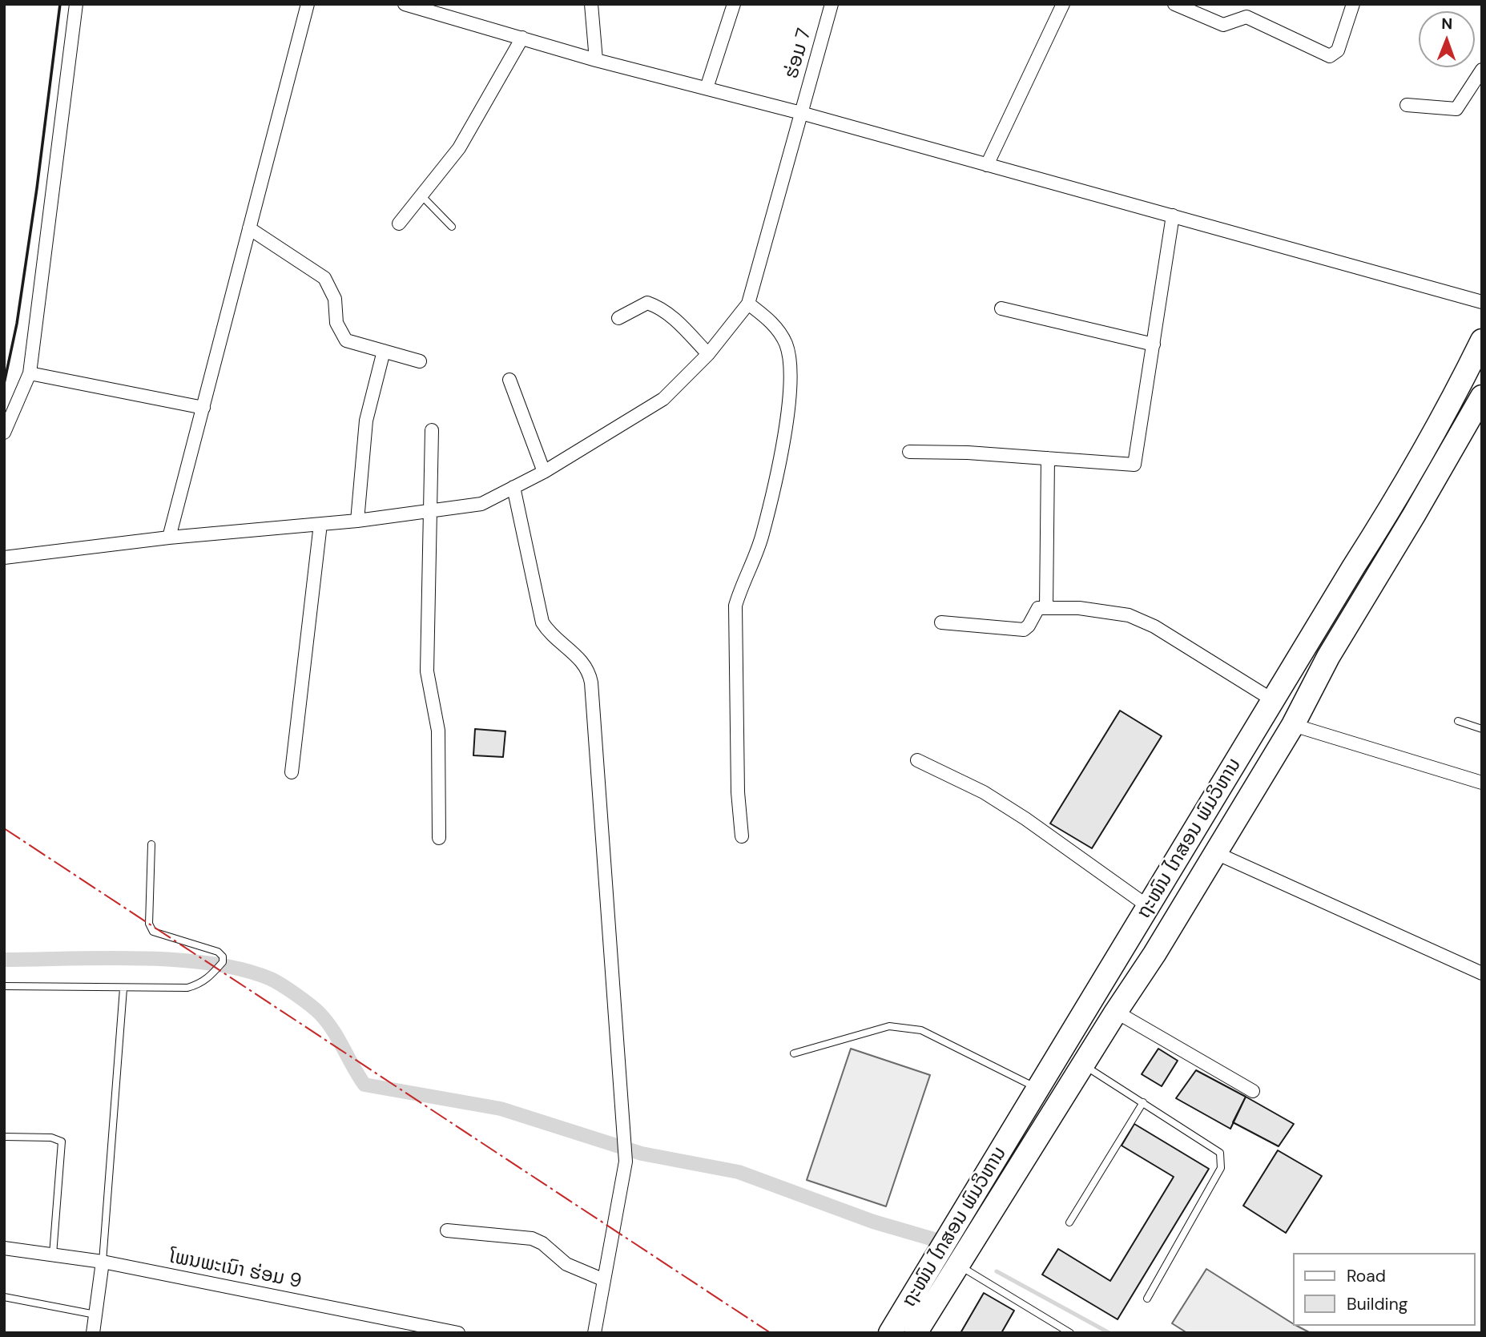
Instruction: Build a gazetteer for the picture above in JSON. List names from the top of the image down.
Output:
{
  "streets": {
    "highway": ["ຖະໜົນ ໄກສອນ ພົມວິຫານ"],
    "street": ["ຮ່ອມ 7", "ໂພນພະເນົາ ຮ່ອມ 9"]
  },
  "legend": ["Road", "Building"],
  "north": "top"
}
